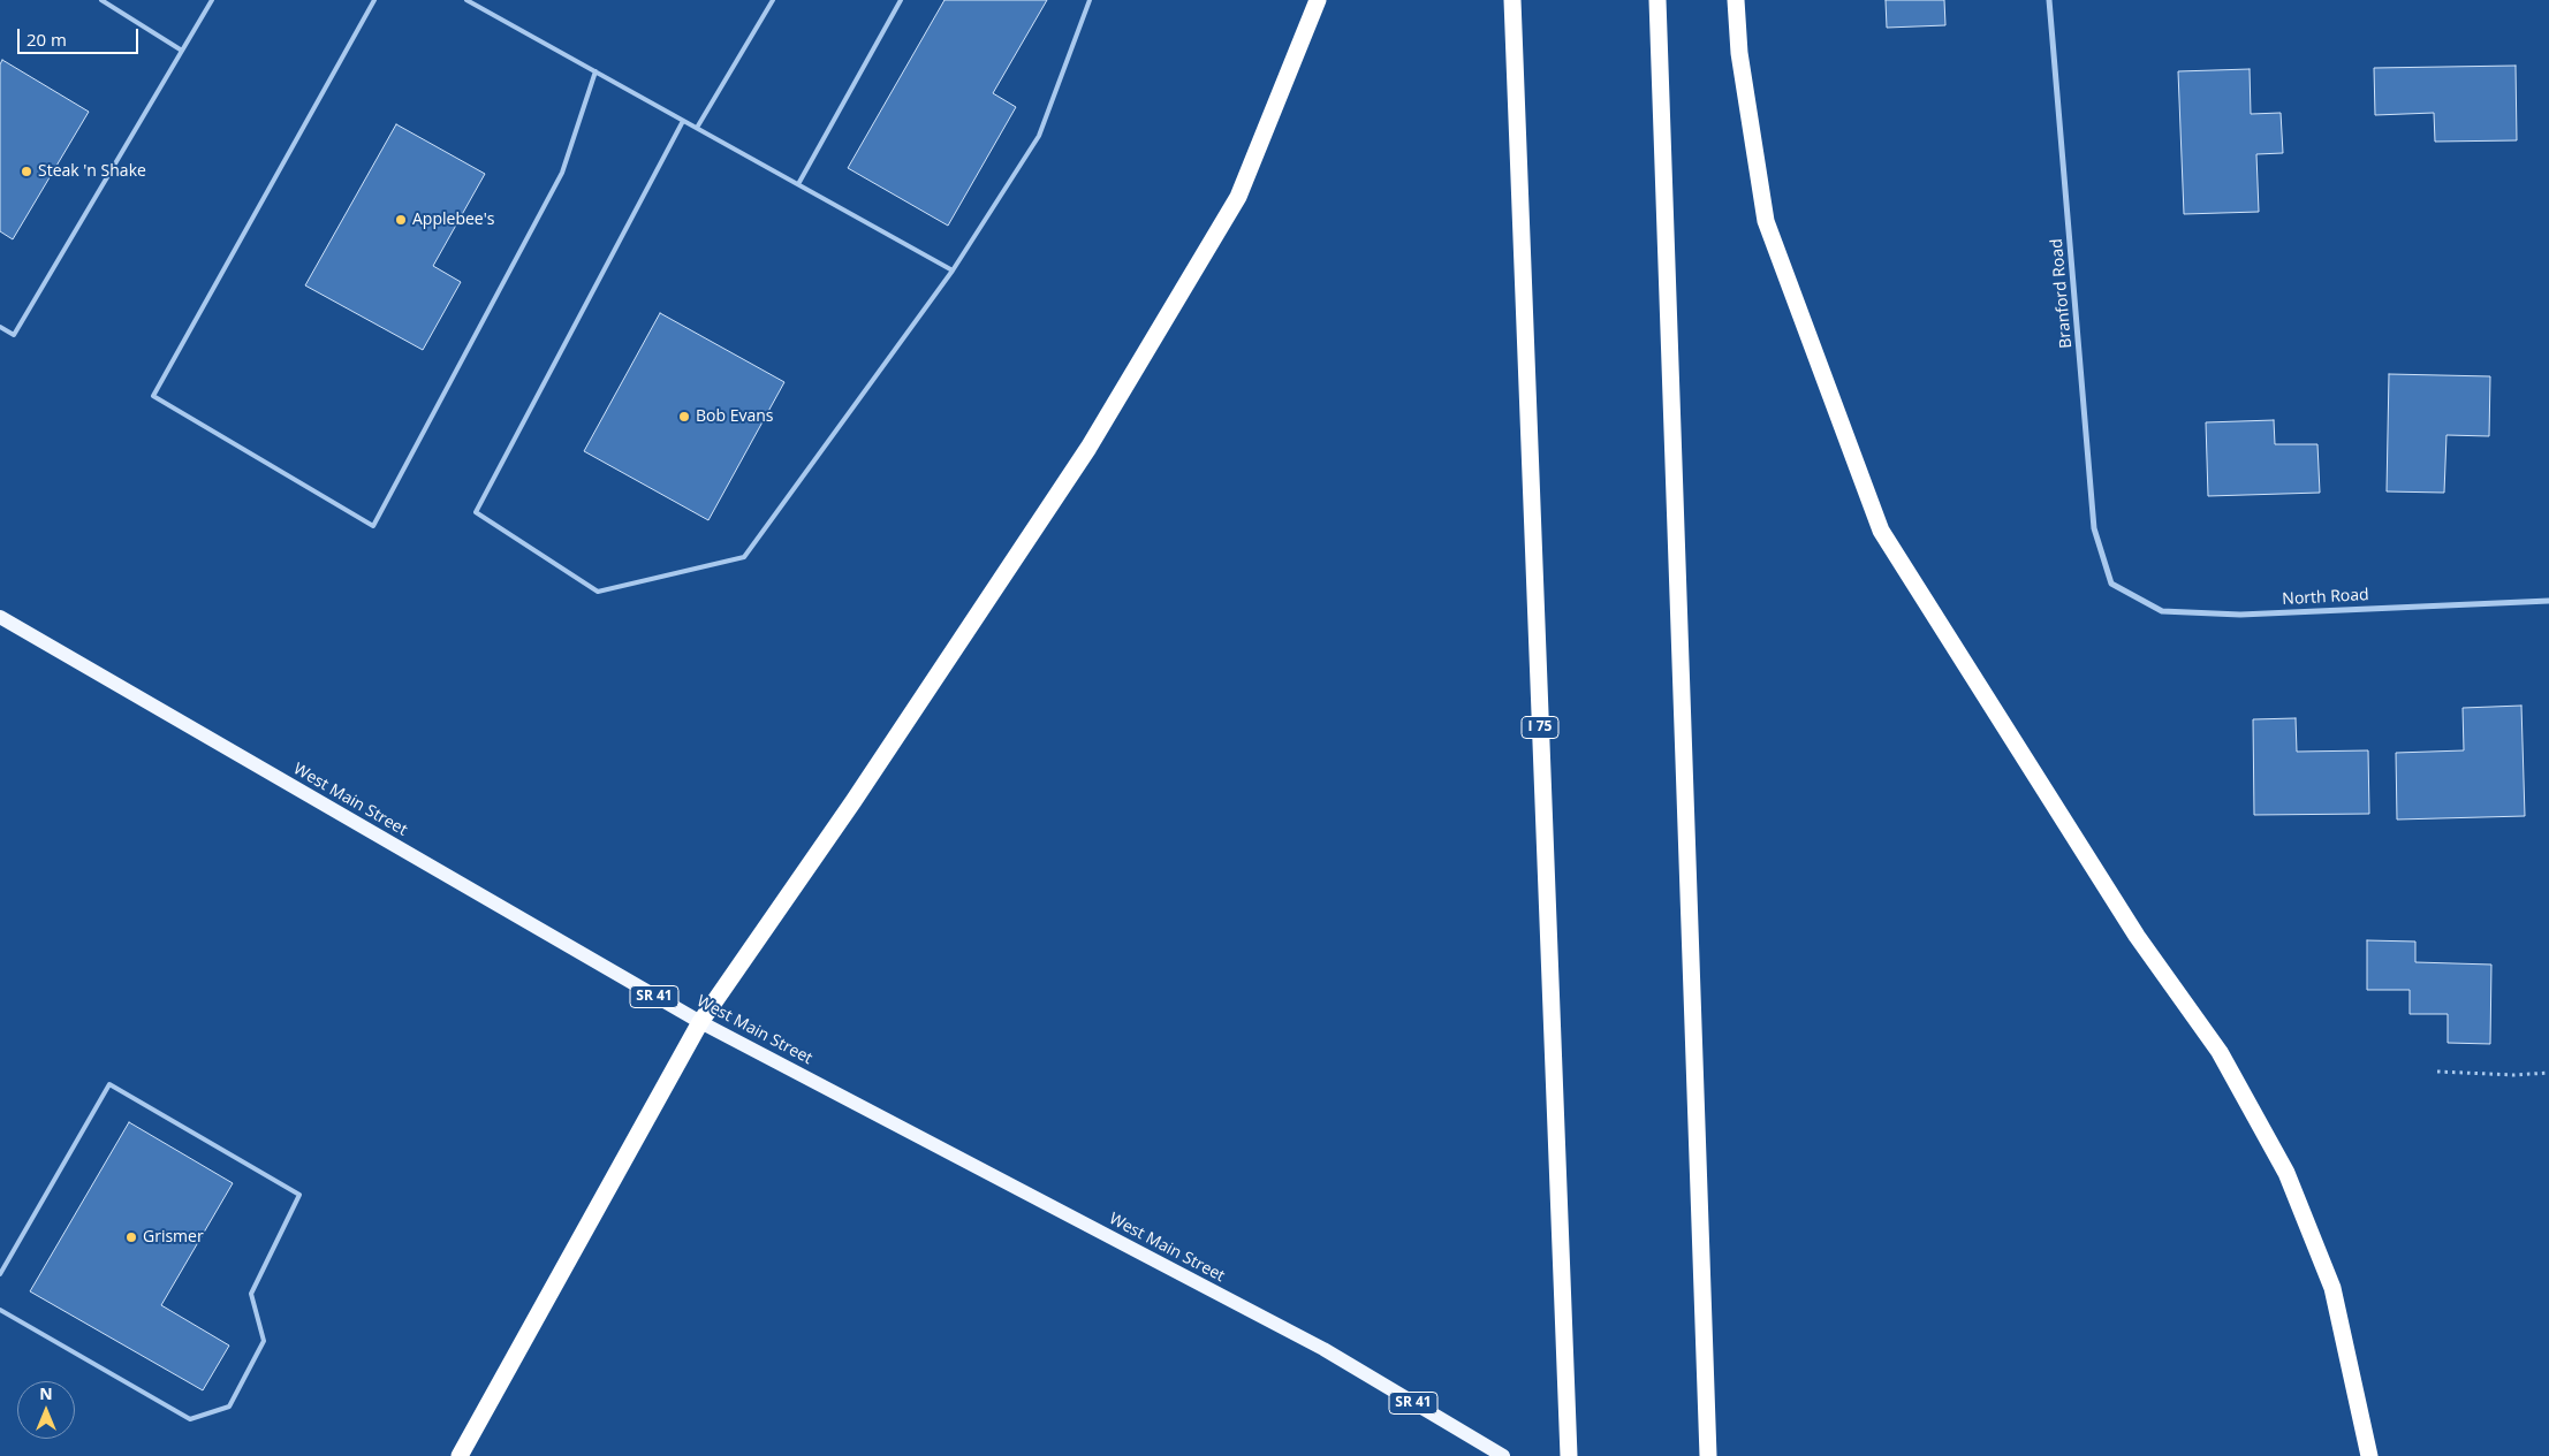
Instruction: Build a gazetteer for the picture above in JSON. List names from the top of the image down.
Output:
{
  "streets": {
    "highway": ["I 75"],
    "main road": ["West Main Street", "SR 41"],
    "street": ["Branford Road", "North Road"]
  },
  "crossings": [
    ["Branford Road", "North Road"]
  ],
  "places": [
    "Steak 'n Shake",
    "Applebee's",
    "Bob Evans",
    "Grismer"
  ],
  "scale_bar": "20 m",
  "north": "top"
}
